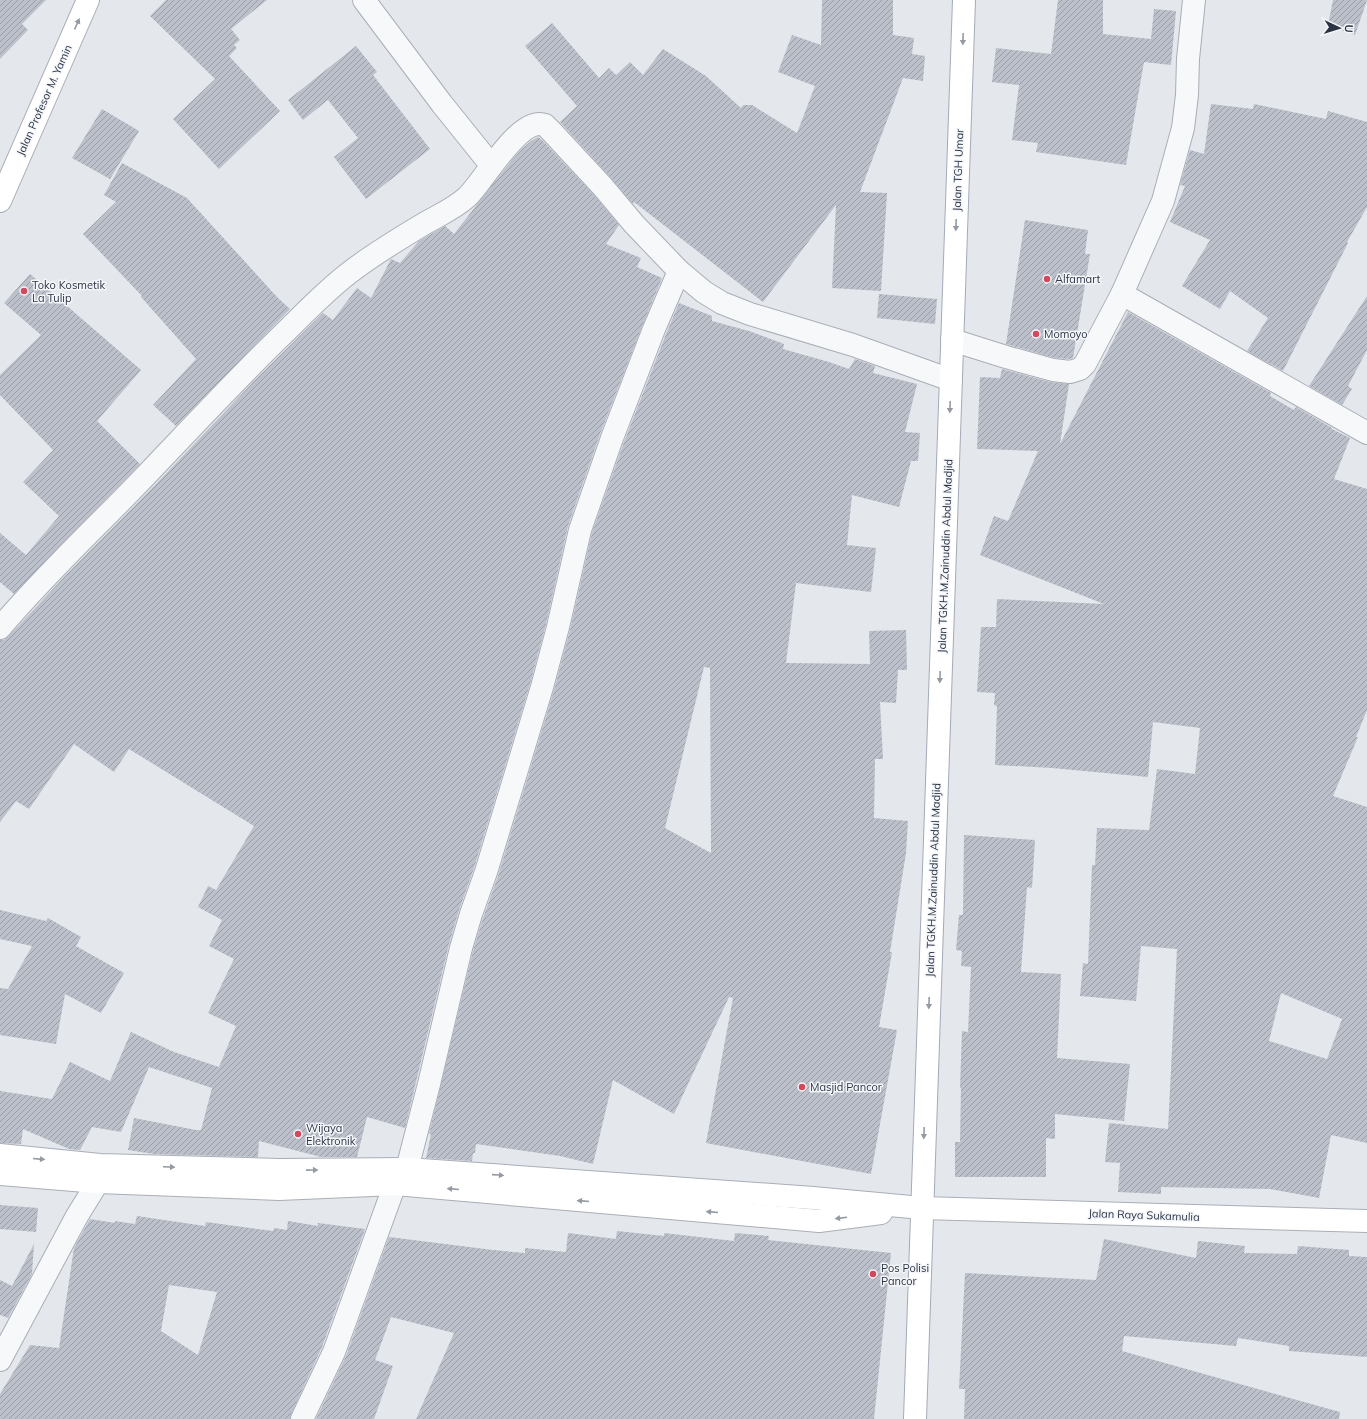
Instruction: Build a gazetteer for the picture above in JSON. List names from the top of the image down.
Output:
{
  "streets": {
    "main road": [
      "Jalan Profesor M. Yamin",
      "Jalan TGH Umar",
      "Jalan TGKH.M.Zainuddin Abdul Madjid",
      "Jalan Raya Sukamulia"
    ]
  },
  "crossings": [
    ["Jalan TGH Umar", "Jalan TGKH.M.Zainuddin Abdul Madjid"],
    ["Jalan TGKH.M.Zainuddin Abdul Madjid", "Jalan Raya Sukamulia"]
  ],
  "one_way": ["Jalan Profesor M. Yamin", "Jalan TGH Umar", "Jalan TGKH.M.Zainuddin Abdul Madjid"],
  "places": [
    "Alfamart",
    "Toko Kosmetik La Tulip",
    "Momoyo",
    "Masjid Pancor",
    "Wijaya Elektronik",
    "Pos Polisi Pancor"
  ],
  "north": "right"
}
